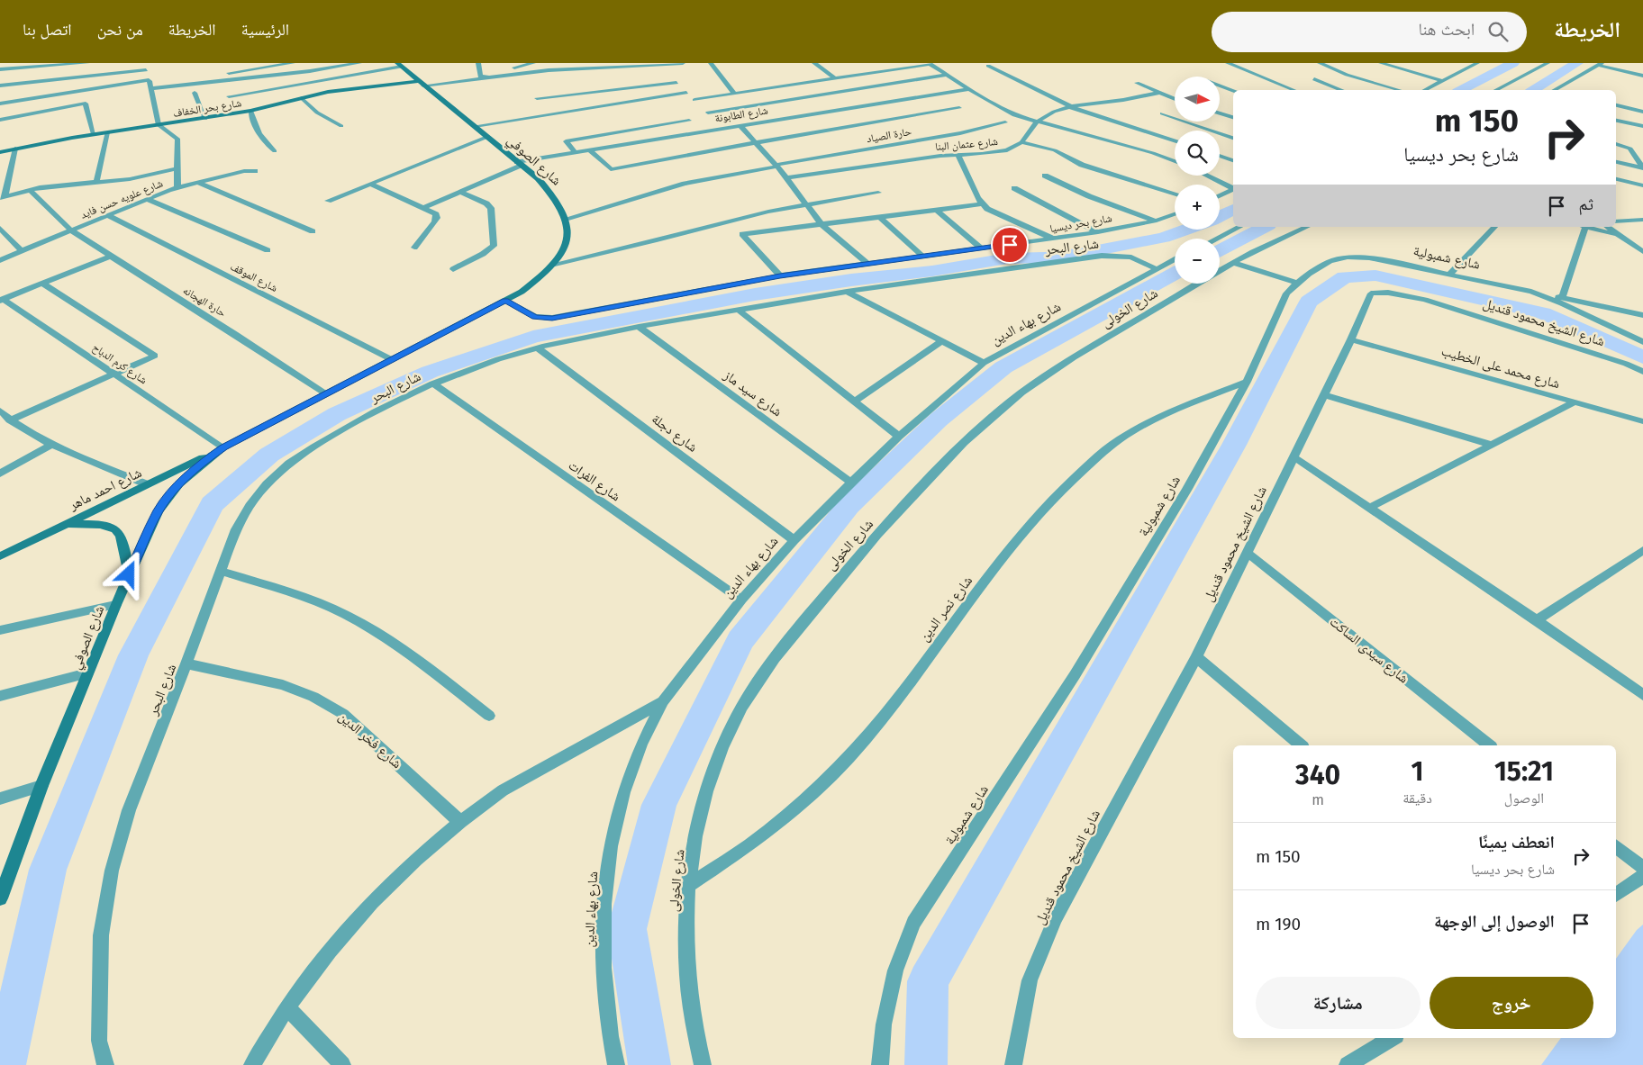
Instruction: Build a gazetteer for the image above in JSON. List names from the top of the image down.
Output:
{
  "streets": {
    "street": [
      "شارع بحر الخفاف",
      "شارع الطابونة",
      "حارة الصياد",
      "شارع عثمان البنا",
      "شارع الصوفي",
      "شارع علويه حسن فايد",
      "شارع بحر ديسيا",
      "شارع البحر",
      "شارع شمبولية",
      "شارع الموقف",
      "حارة الهجانه",
      "شارع الخولى",
      "شارع الشيخ محمود قنديل",
      "شارع بهاء الدين",
      "شارع كرم الدباح",
      "شارع محمد على الخطيب",
      "شارع سيد ماز",
      "شارع دجلة",
      "شارع الفرات",
      "شارع احمد ماهر",
      "شارع نصر الدين",
      "شارع سيدى الساكت",
      "شارع فخر الدين"
    ]
  },
  "crossings": [
    ["شارع بحر الخفاف", "شارع الصوفي"],
    ["شارع الطابونة", "شارع الصوفي"],
    ["حارة الصياد", "شارع الصوفي"],
    ["شارع الصوفي", "شارع بحر ديسيا"],
    ["شارع الصوفي", "شارع الموقف"],
    ["شارع الصوفي", "حارة الهجانه"],
    ["شارع الصوفي", "شارع كرم الدباح"],
    ["شارع الصوفي", "شارع احمد ماهر"],
    ["شارع علويه حسن فايد", "شارع الموقف"],
    ["شارع علويه حسن فايد", "حارة الهجانه"],
    ["شارع البحر", "شارع بهاء الدين"],
    ["شارع البحر", "شارع سيد ماز"],
    ["شارع البحر", "شارع دجلة"],
    ["شارع البحر", "شارع الفرات"],
    ["شارع البحر", "شارع فخر الدين"],
    ["شارع شمبولية", "شارع نصر الدين"],
    ["شارع الخولى", "شارع نصر الدين"],
    ["شارع الشيخ محمود قنديل", "شارع محمد على الخطيب"],
    ["شارع الشيخ محمود قنديل", "شارع سيدى الساكت"],
    ["شارع بهاء الدين", "شارع سيد ماز"],
    ["شارع بهاء الدين", "شارع دجلة"],
    ["شارع بهاء الدين", "شارع الفرات"],
    ["شارع كرم الدباح", "شارع احمد ماهر"]
  ],
  "north": "right",
  "page": {
    "header": "الخريطة",
    "search": "ابحث هنا",
    "nav": [
      "الرئيسية",
      "الخريطة",
      "من نحن",
      "اتصل بنا"
    ],
    "map_buttons": ["+", "−"],
    "turn": ["150 m", "شارع بحر ديسيا"],
    "then": "ثم",
    "eta": [
      "15:21",
      "الوصول",
      "1",
      "دقيقة",
      "340",
      "m"
    ],
    "list": [
      {
        "name": "انعطف يمينًا",
        "note": "شارع بحر ديسيا",
        "value": "150 m"
      },
      {
        "name": "الوصول إلى الوجهة",
        "value": "190 m"
      }
    ],
    "buttons": ["خروج", "مشاركة"]
  }
}
